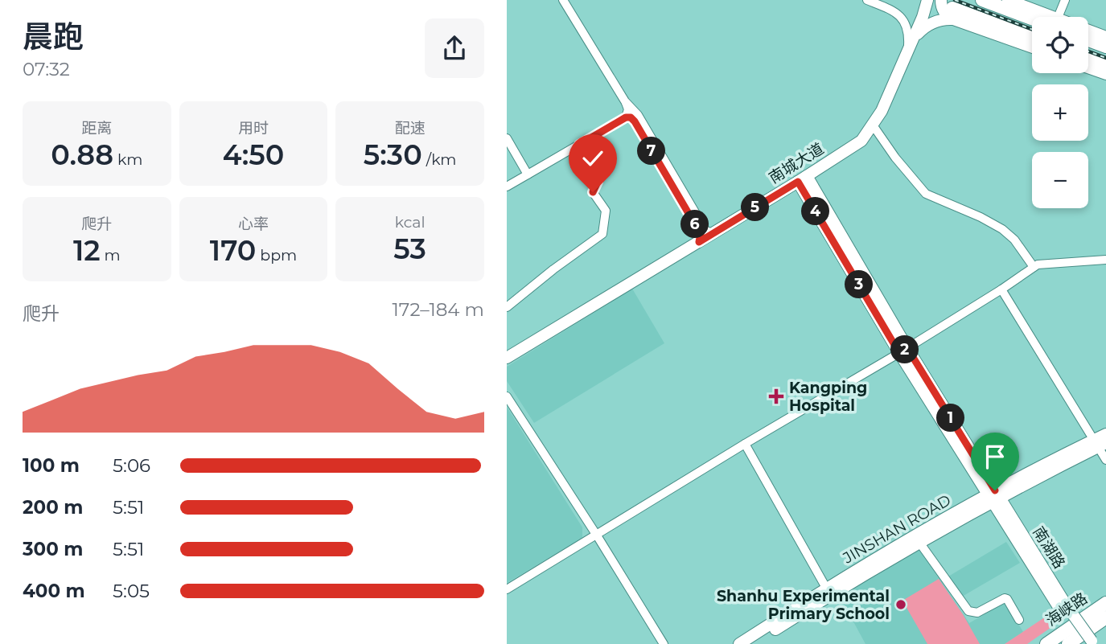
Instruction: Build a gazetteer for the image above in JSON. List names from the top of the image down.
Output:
{
  "streets": {
    "highway": ["海峡路"],
    "main road": ["南城大道", "JINSHAN ROAD"]
  },
  "places": {
    "health": ["Kangping Hospital"],
    "other": ["Shanhu Experimental Primary School"]
  },
  "page": {
    "heading": ["晨跑", "07:32"],
    "map_buttons": ["+", "−"],
    "stats": [
      ["距离", "0.88 km"],
      ["用时", "4:50"],
      ["配速", "5:30 /km"],
      ["爬升", "12 m"],
      ["心率", "170 bpm"],
      ["kcal", "53"]
    ],
    "pins": [
      "7",
      "5",
      "4",
      "6",
      "3",
      "2",
      "1"
    ],
    "chart": ["爬升", "172–184 m"],
    "list": [
      {
        "name": "100 m",
        "note": "5:06"
      },
      {
        "name": "200 m",
        "note": "5:51"
      },
      {
        "name": "300 m",
        "note": "5:51"
      },
      {
        "name": "400 m",
        "note": "5:05"
      }
    ]
  }
}
